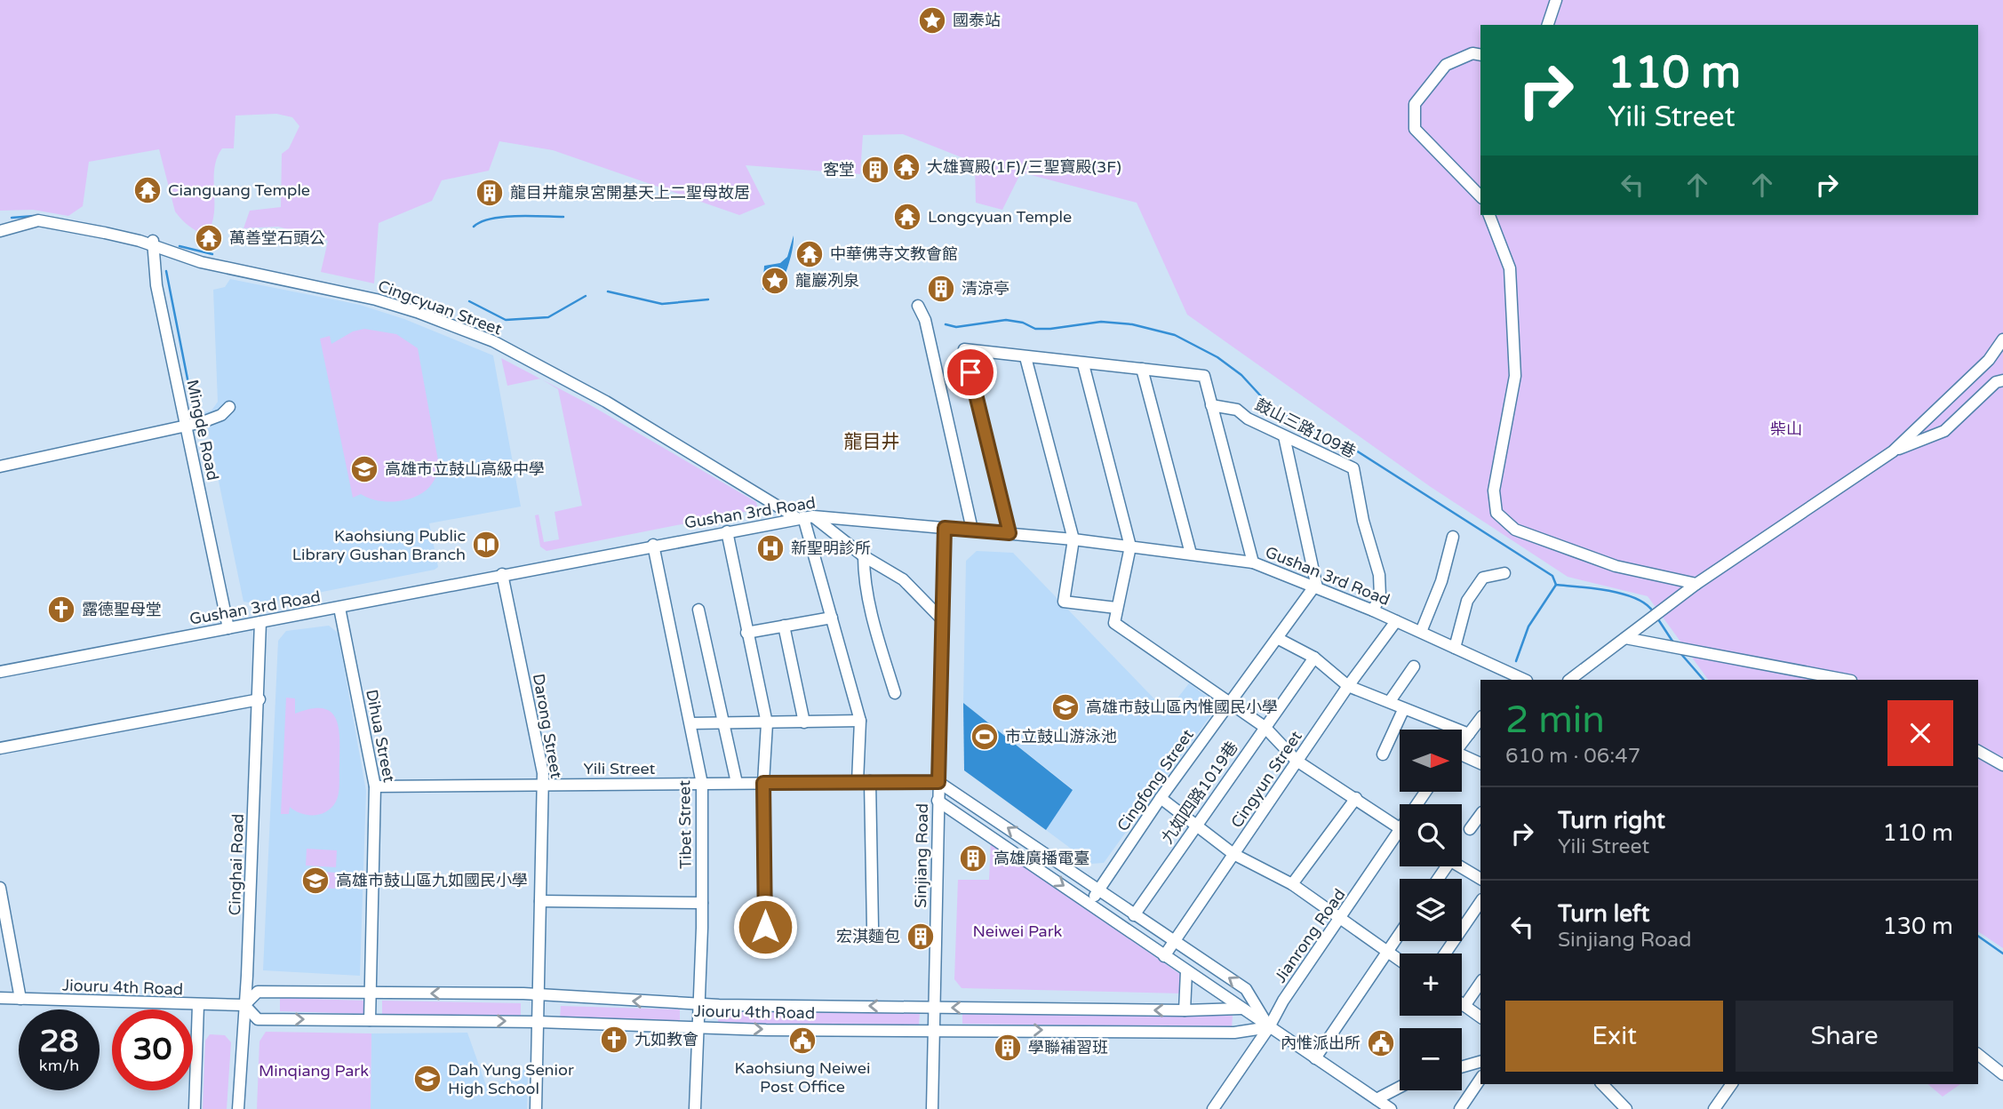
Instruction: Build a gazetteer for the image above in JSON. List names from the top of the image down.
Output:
{
  "streets": {
    "street": [
      "Cingcyuan Street",
      "鼓山三路109巷",
      "Mingde Road",
      "Gushan 3rd Road",
      "Darong Street",
      "Dihua Street",
      "Yili Street",
      "Cingyun Street",
      "Cingfong Street",
      "九如四路1019巷",
      "Tibet Street",
      "Sinjiang Road",
      "Cinghai Road",
      "Jianrong Road",
      "Jiouru 4th Road"
    ]
  },
  "crossings": [
    ["Cingcyuan Street", "Mingde Road"],
    ["Cingcyuan Street", "Gushan 3rd Road"],
    ["Cingcyuan Street", "Sinjiang Road"],
    ["鼓山三路109巷", "Gushan 3rd Road"],
    ["Mingde Road", "Gushan 3rd Road"],
    ["Gushan 3rd Road", "Darong Street"],
    ["Gushan 3rd Road", "Dihua Street"],
    ["Gushan 3rd Road", "Cingyun Street"],
    ["Gushan 3rd Road", "Cingfong Street"],
    ["Gushan 3rd Road", "Tibet Street"],
    ["Gushan 3rd Road", "Sinjiang Road"],
    ["Gushan 3rd Road", "Cinghai Road"],
    ["Darong Street", "Yili Street"],
    ["Darong Street", "Jiouru 4th Road"],
    ["Dihua Street", "Yili Street"],
    ["Dihua Street", "Jiouru 4th Road"],
    ["Yili Street", "Tibet Street"],
    ["Yili Street", "Sinjiang Road"],
    ["Tibet Street", "Jiouru 4th Road"],
    ["Sinjiang Road", "Jiouru 4th Road"],
    ["Cinghai Road", "Jiouru 4th Road"],
    ["Jianrong Road", "Jiouru 4th Road"]
  ],
  "districts": ["龍目井"],
  "parks": ["柴山", "Neiwei Park", "Minqiang Park"],
  "places": {
    "place": ["國泰站", "龍巖冽泉"],
    "temple": [
      "大雄寶殿(1F)/三聖寶殿(3F)",
      "Cianguang Temple",
      "Longcyuan Temple",
      "萬善堂石頭公",
      "中華佛寺文教會館"
    ],
    "building": [
      "客堂",
      "龍目井龍泉宮開基天上二聖母故居",
      "清涼亭",
      "高雄廣播電臺",
      "宏淇麵包",
      "學聯補習班"
    ],
    "school or university": [
      "高雄市立鼓山高級中學",
      "高雄市鼓山區內惟國民小學",
      "高雄市鼓山區九如國民小學",
      "Dah Yung Senior High School"
    ],
    "library": ["Kaohsiung Public Library Gushan Branch"],
    "hospital": ["新聖明診所"],
    "church": ["露德聖母堂", "九如教會"],
    "sports": ["市立鼓山游泳池"],
    "public building": ["Kaohsiung Neiwei Post Office", "內惟派出所"]
  },
  "north": "right",
  "page": {
    "turn": ["110 m", "Yili Street"],
    "heading": ["2 min", "610 m · 06:47"],
    "map_buttons": ["+", "−"],
    "list": [
      {
        "name": "Turn right",
        "note": "Yili Street",
        "value": "110 m"
      },
      {
        "name": "Turn left",
        "note": "Sinjiang Road",
        "value": "130 m"
      }
    ],
    "buttons": ["Exit", "Share"],
    "speed": "28 km/h",
    "limit": "30"
  }
}
